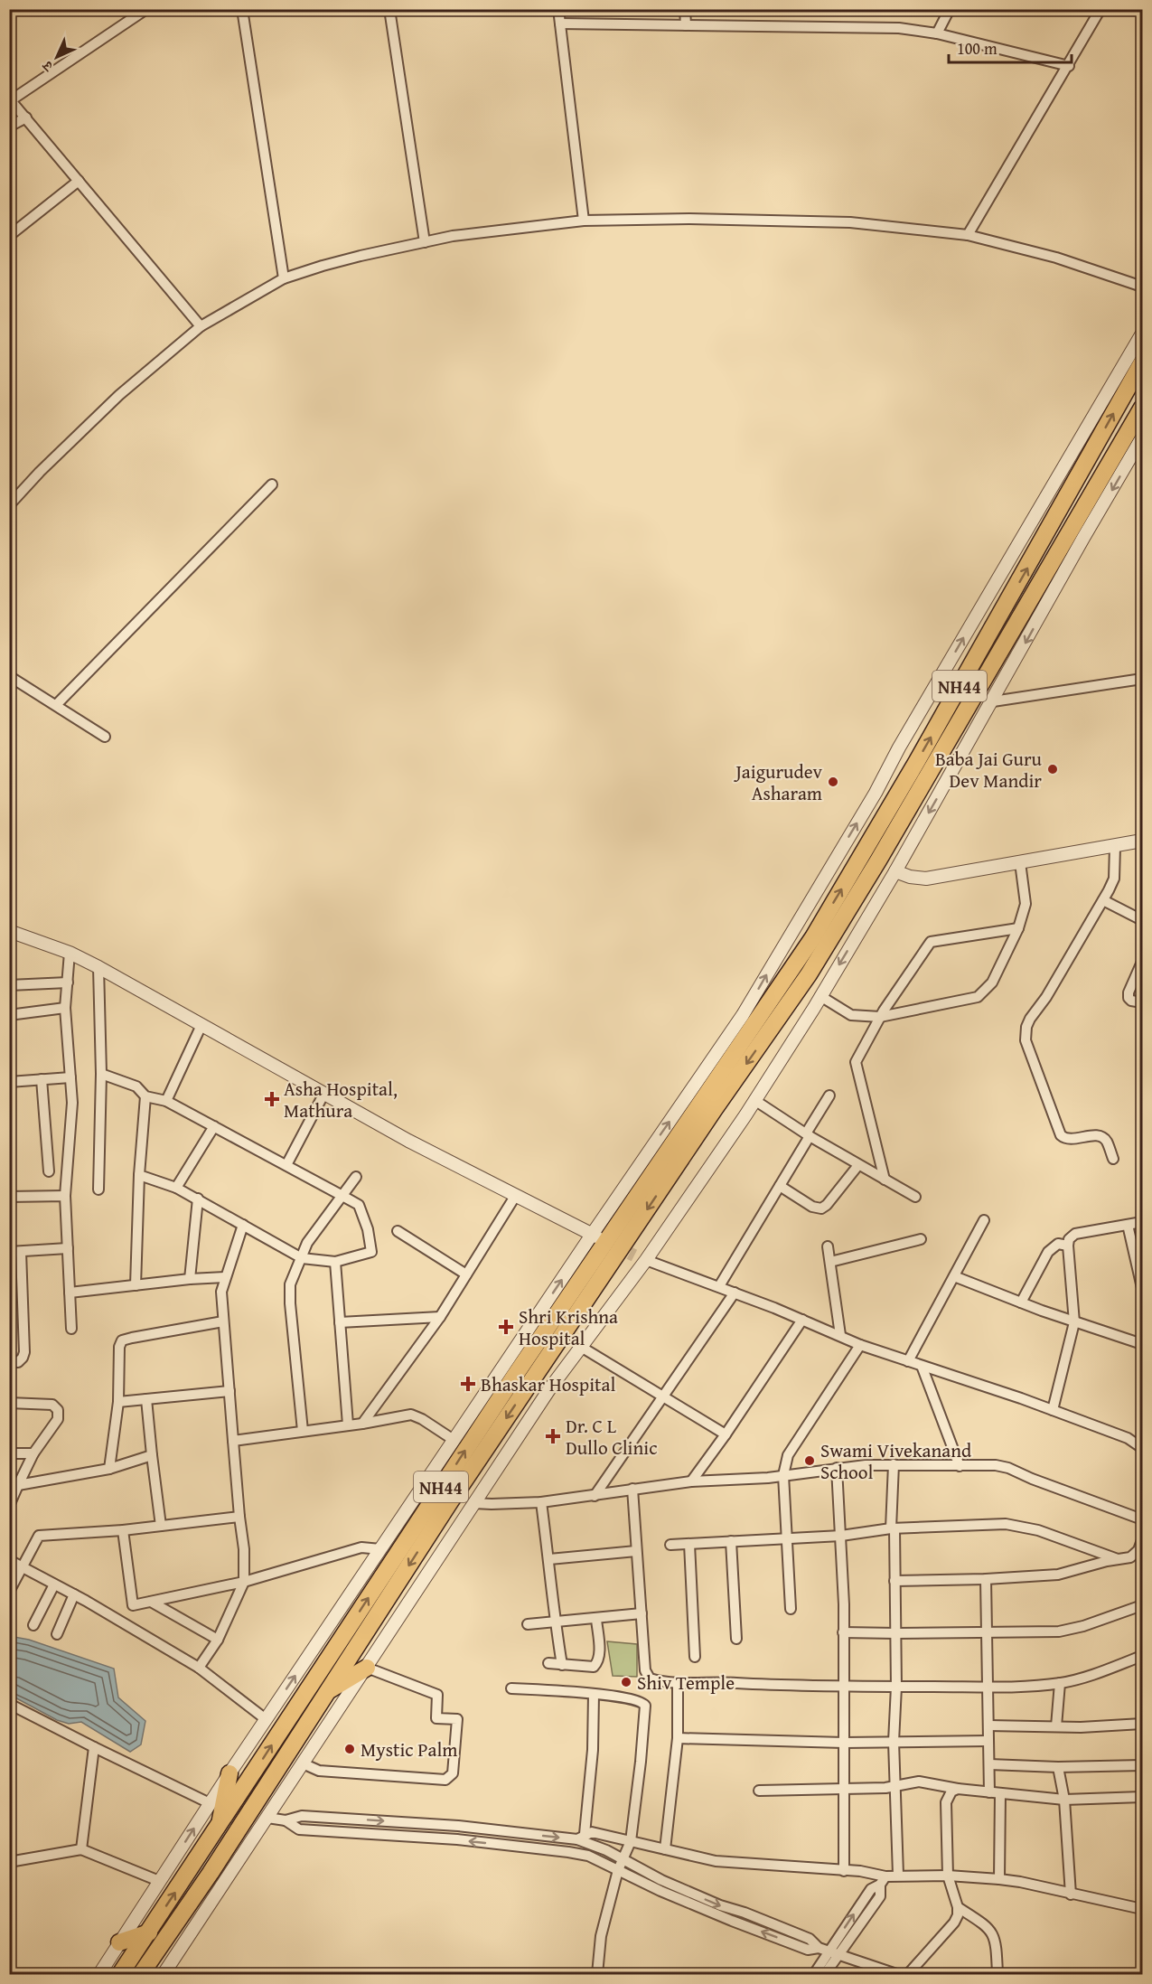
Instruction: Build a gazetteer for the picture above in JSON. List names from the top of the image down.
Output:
{
  "streets": {
    "highway": ["NH44"]
  },
  "places": {
    "other": [
      "Baba Jai Guru Dev Mandir",
      "Jaigurudev Asharam",
      "Swami Vivekanand School",
      "Shiv Temple",
      "Mystic Palm"
    ],
    "health": [
      "Asha Hospital, Mathura",
      "Shri Krishna Hospital",
      "Bhaskar Hospital",
      "Dr. C L Dullo Clinic"
    ]
  },
  "scale_bar": "100 m",
  "north": "bottom left"
}
